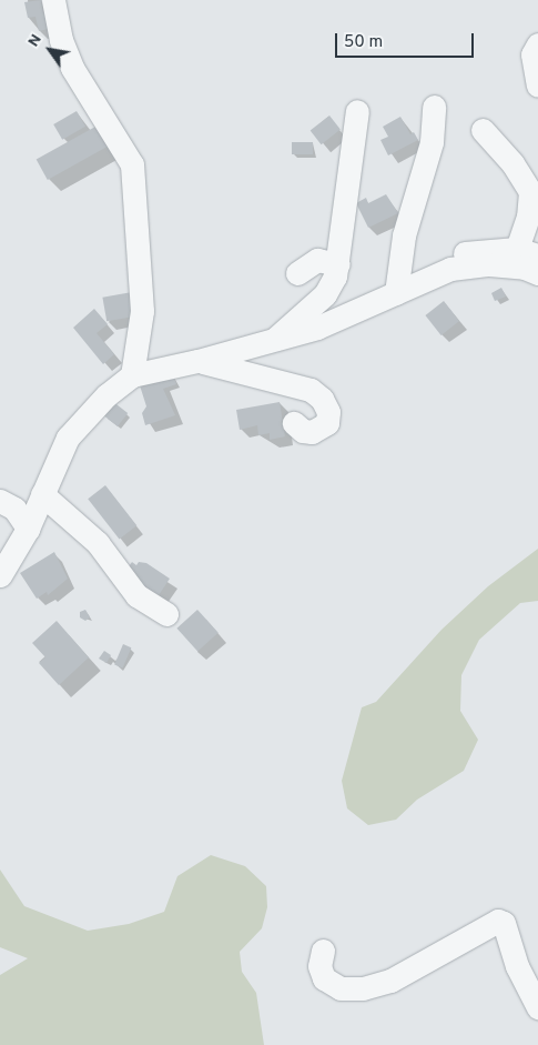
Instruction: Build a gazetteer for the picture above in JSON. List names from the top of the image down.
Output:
{
  "scale_bar": "50 m",
  "north": "top left"
}
